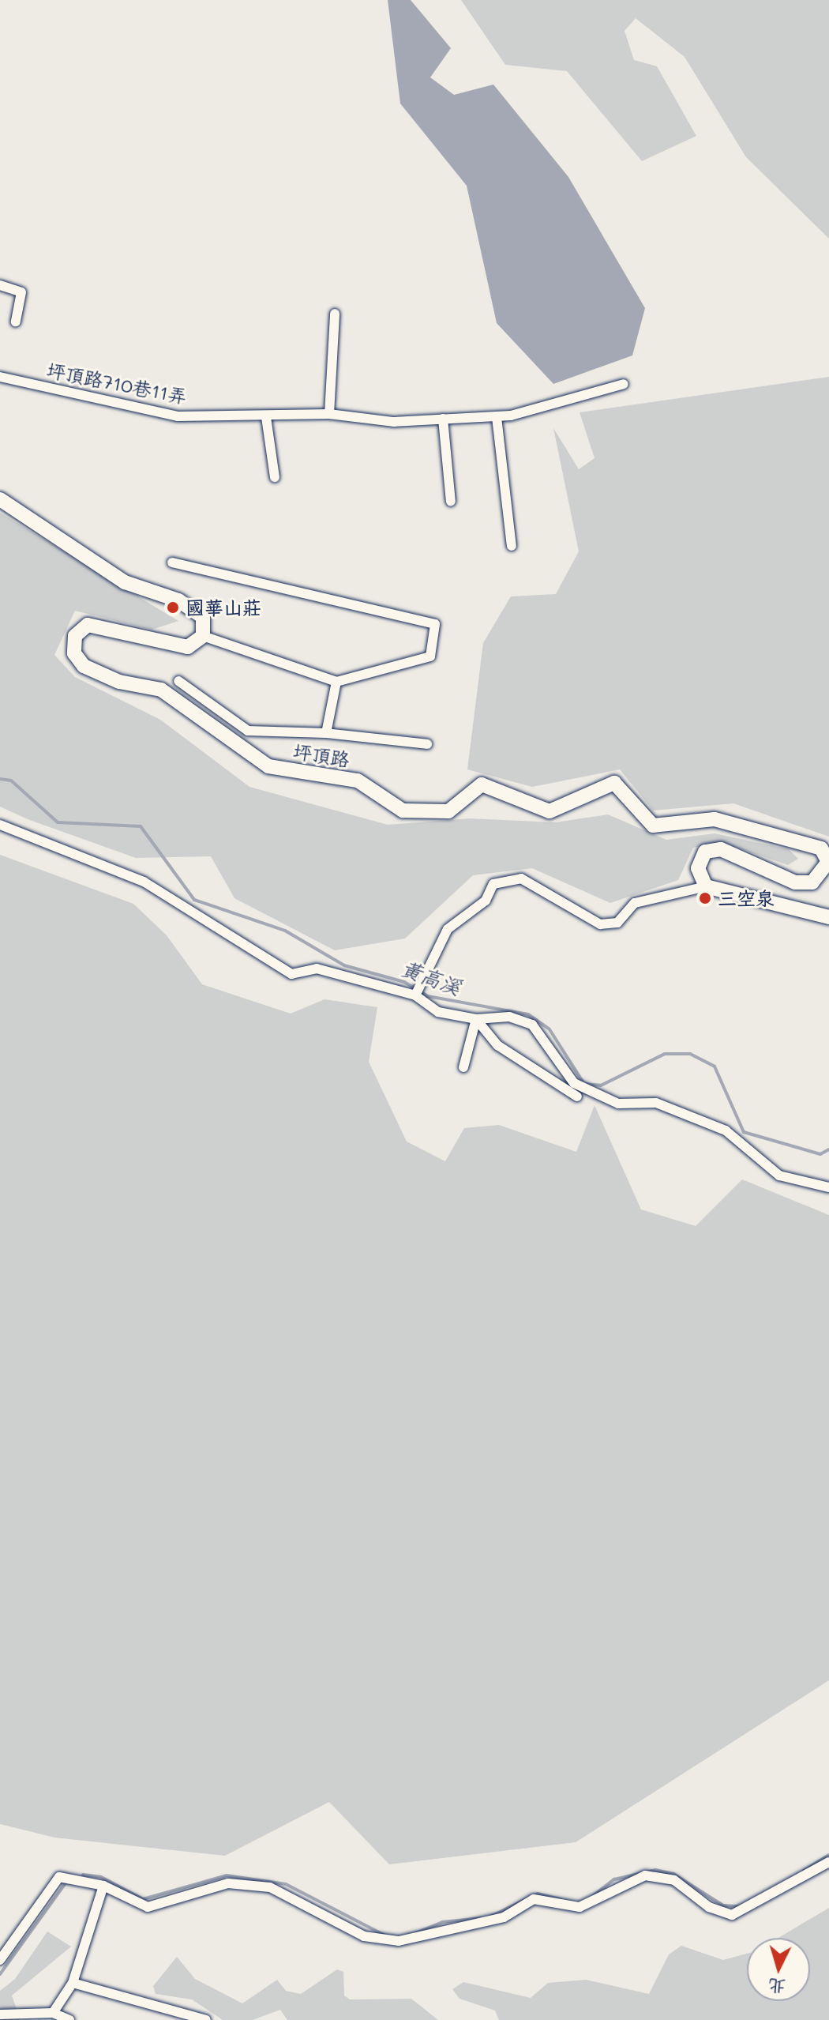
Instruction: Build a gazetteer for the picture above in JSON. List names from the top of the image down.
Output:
{
  "streets": {
    "street": ["坪頂路710巷11弄", "坪頂路"]
  },
  "water": ["黃高溪"],
  "places": ["國華山莊", "三空泉"],
  "north": "bottom"
}
